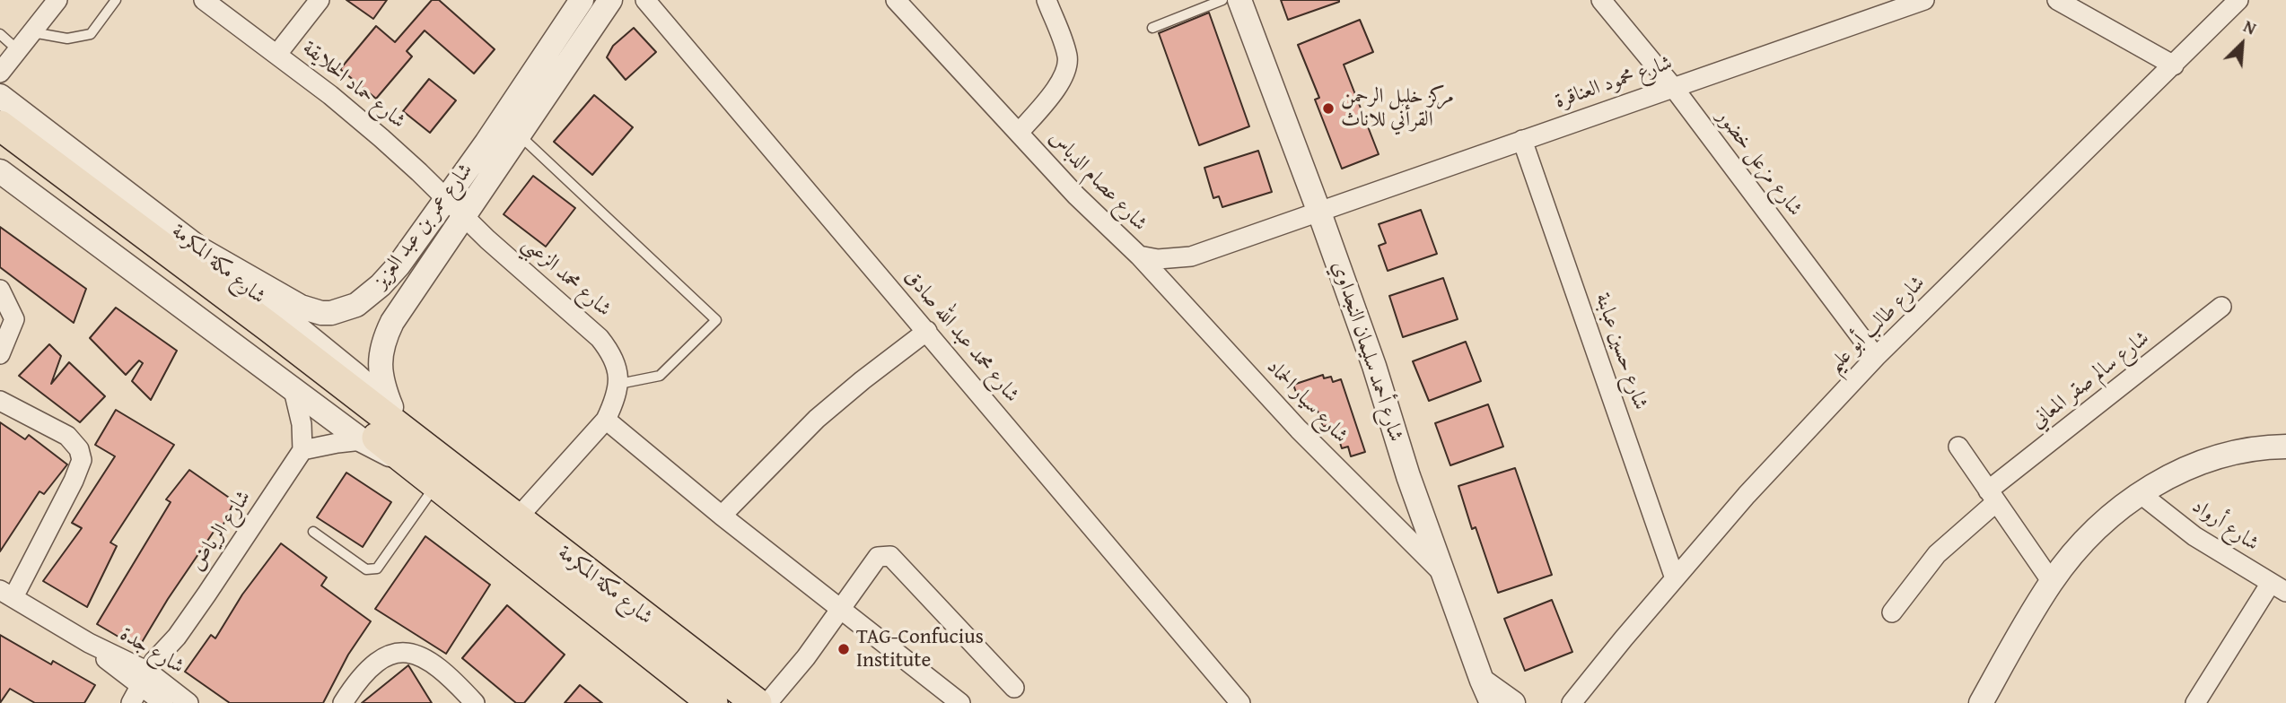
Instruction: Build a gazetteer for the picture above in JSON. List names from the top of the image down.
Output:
{
  "streets": {
    "main road": ["شارع مكة المكرمة"],
    "street": [
      "شارع محمود العناقرة",
      "شارع حماد الحلايقة",
      "شارع مزعل خضور",
      "شارع عصام الدباس",
      "شارع عمر بن عبد العزيز",
      "شارع محمد الزعبي",
      "شارع طالب أبو عليم",
      "شارع محمد عبد الله صادق",
      "شارع أحمد سليمان النجداوي",
      "شارع حسين عبابنة",
      "شارع سالم صقر المعاني",
      "شارع سيار الحماد",
      "شارع أرواد",
      "شارع الرياض",
      "شارع جدة"
    ]
  },
  "crossings": [
    ["شارع محمود العناقرة", "شارع مزعل خضور"],
    ["شارع محمود العناقرة", "شارع عصام الدباس"],
    ["شارع محمود العناقرة", "شارع أحمد سليمان النجداوي"],
    ["شارع محمود العناقرة", "شارع حسين عبابنة"],
    ["شارع حماد الحلايقة", "شارع عمر بن عبد العزيز"],
    ["شارع حماد الحلايقة", "شارع محمد الزعبي"],
    ["شارع مزعل خضور", "شارع طالب أبو عليم"],
    ["شارع عصام الدباس", "شارع أحمد سليمان النجداوي"],
    ["شارع عصام الدباس", "شارع سيار الحماد"],
    ["شارع عمر بن عبد العزيز", "شارع مكة المكرمة"],
    ["شارع عمر بن عبد العزيز", "شارع محمد الزعبي"],
    ["شارع طالب أبو عليم", "شارع حسين عبابنة"],
    ["شارع أحمد سليمان النجداوي", "شارع سيار الحماد"],
    ["شارع الرياض", "شارع جدة"]
  ],
  "places": ["مركز خليل الرحمن القرأني للاناث", "TAG-Confucius Institute"],
  "north": "top right"
}
